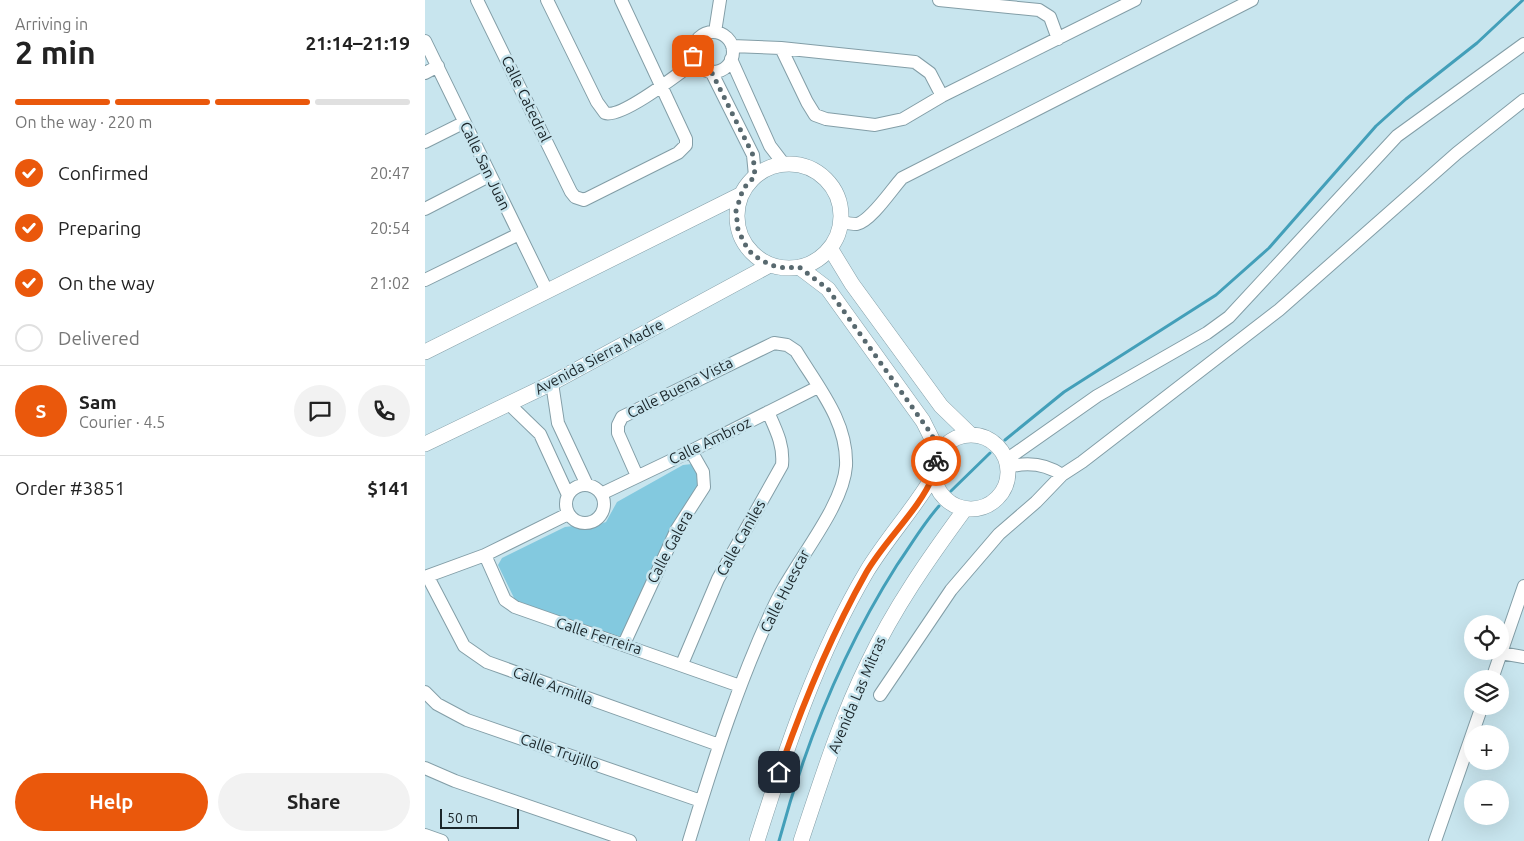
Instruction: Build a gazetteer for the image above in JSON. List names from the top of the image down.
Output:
{
  "streets": {
    "street": [
      "Calle Catedral",
      "Calle San Juan",
      "Avenida Sierra Madre",
      "Calle Buena Vista",
      "Calle Ambroz",
      "Calle Caniles",
      "Calle Galera",
      "Calle Huescar",
      "Calle Ferreira",
      "Calle Armilla",
      "Avenida Las Mitras",
      "Calle Trujillo"
    ]
  },
  "crossings": [
    ["Calle Buena Vista", "Calle Ambroz"],
    ["Calle Buena Vista", "Calle Huescar"],
    ["Calle Ambroz", "Calle Caniles"],
    ["Calle Ambroz", "Calle Galera"],
    ["Calle Ambroz", "Calle Huescar"],
    ["Calle Caniles", "Calle Ferreira"],
    ["Calle Galera", "Calle Ferreira"],
    ["Calle Huescar", "Calle Ferreira"],
    ["Calle Huescar", "Calle Armilla"],
    ["Calle Huescar", "Calle Trujillo"]
  ],
  "scale_bar": "50 m",
  "page": {
    "heading": ["2 min", "Arriving in", "21:14–21:19"],
    "panel": [
      "Sam",
      "Courier · 4.5",
      "Order #3851",
      "$141"
    ],
    "bar": "On the way · 220 m",
    "list": [
      ["Confirmed", "20:47"],
      ["Preparing", "20:54"],
      ["On the way", "21:02"],
      "Delivered"
    ],
    "round": "S",
    "map_buttons": ["+", "−"],
    "buttons": ["Help", "Share"],
    "scale": "50 m"
  }
}
